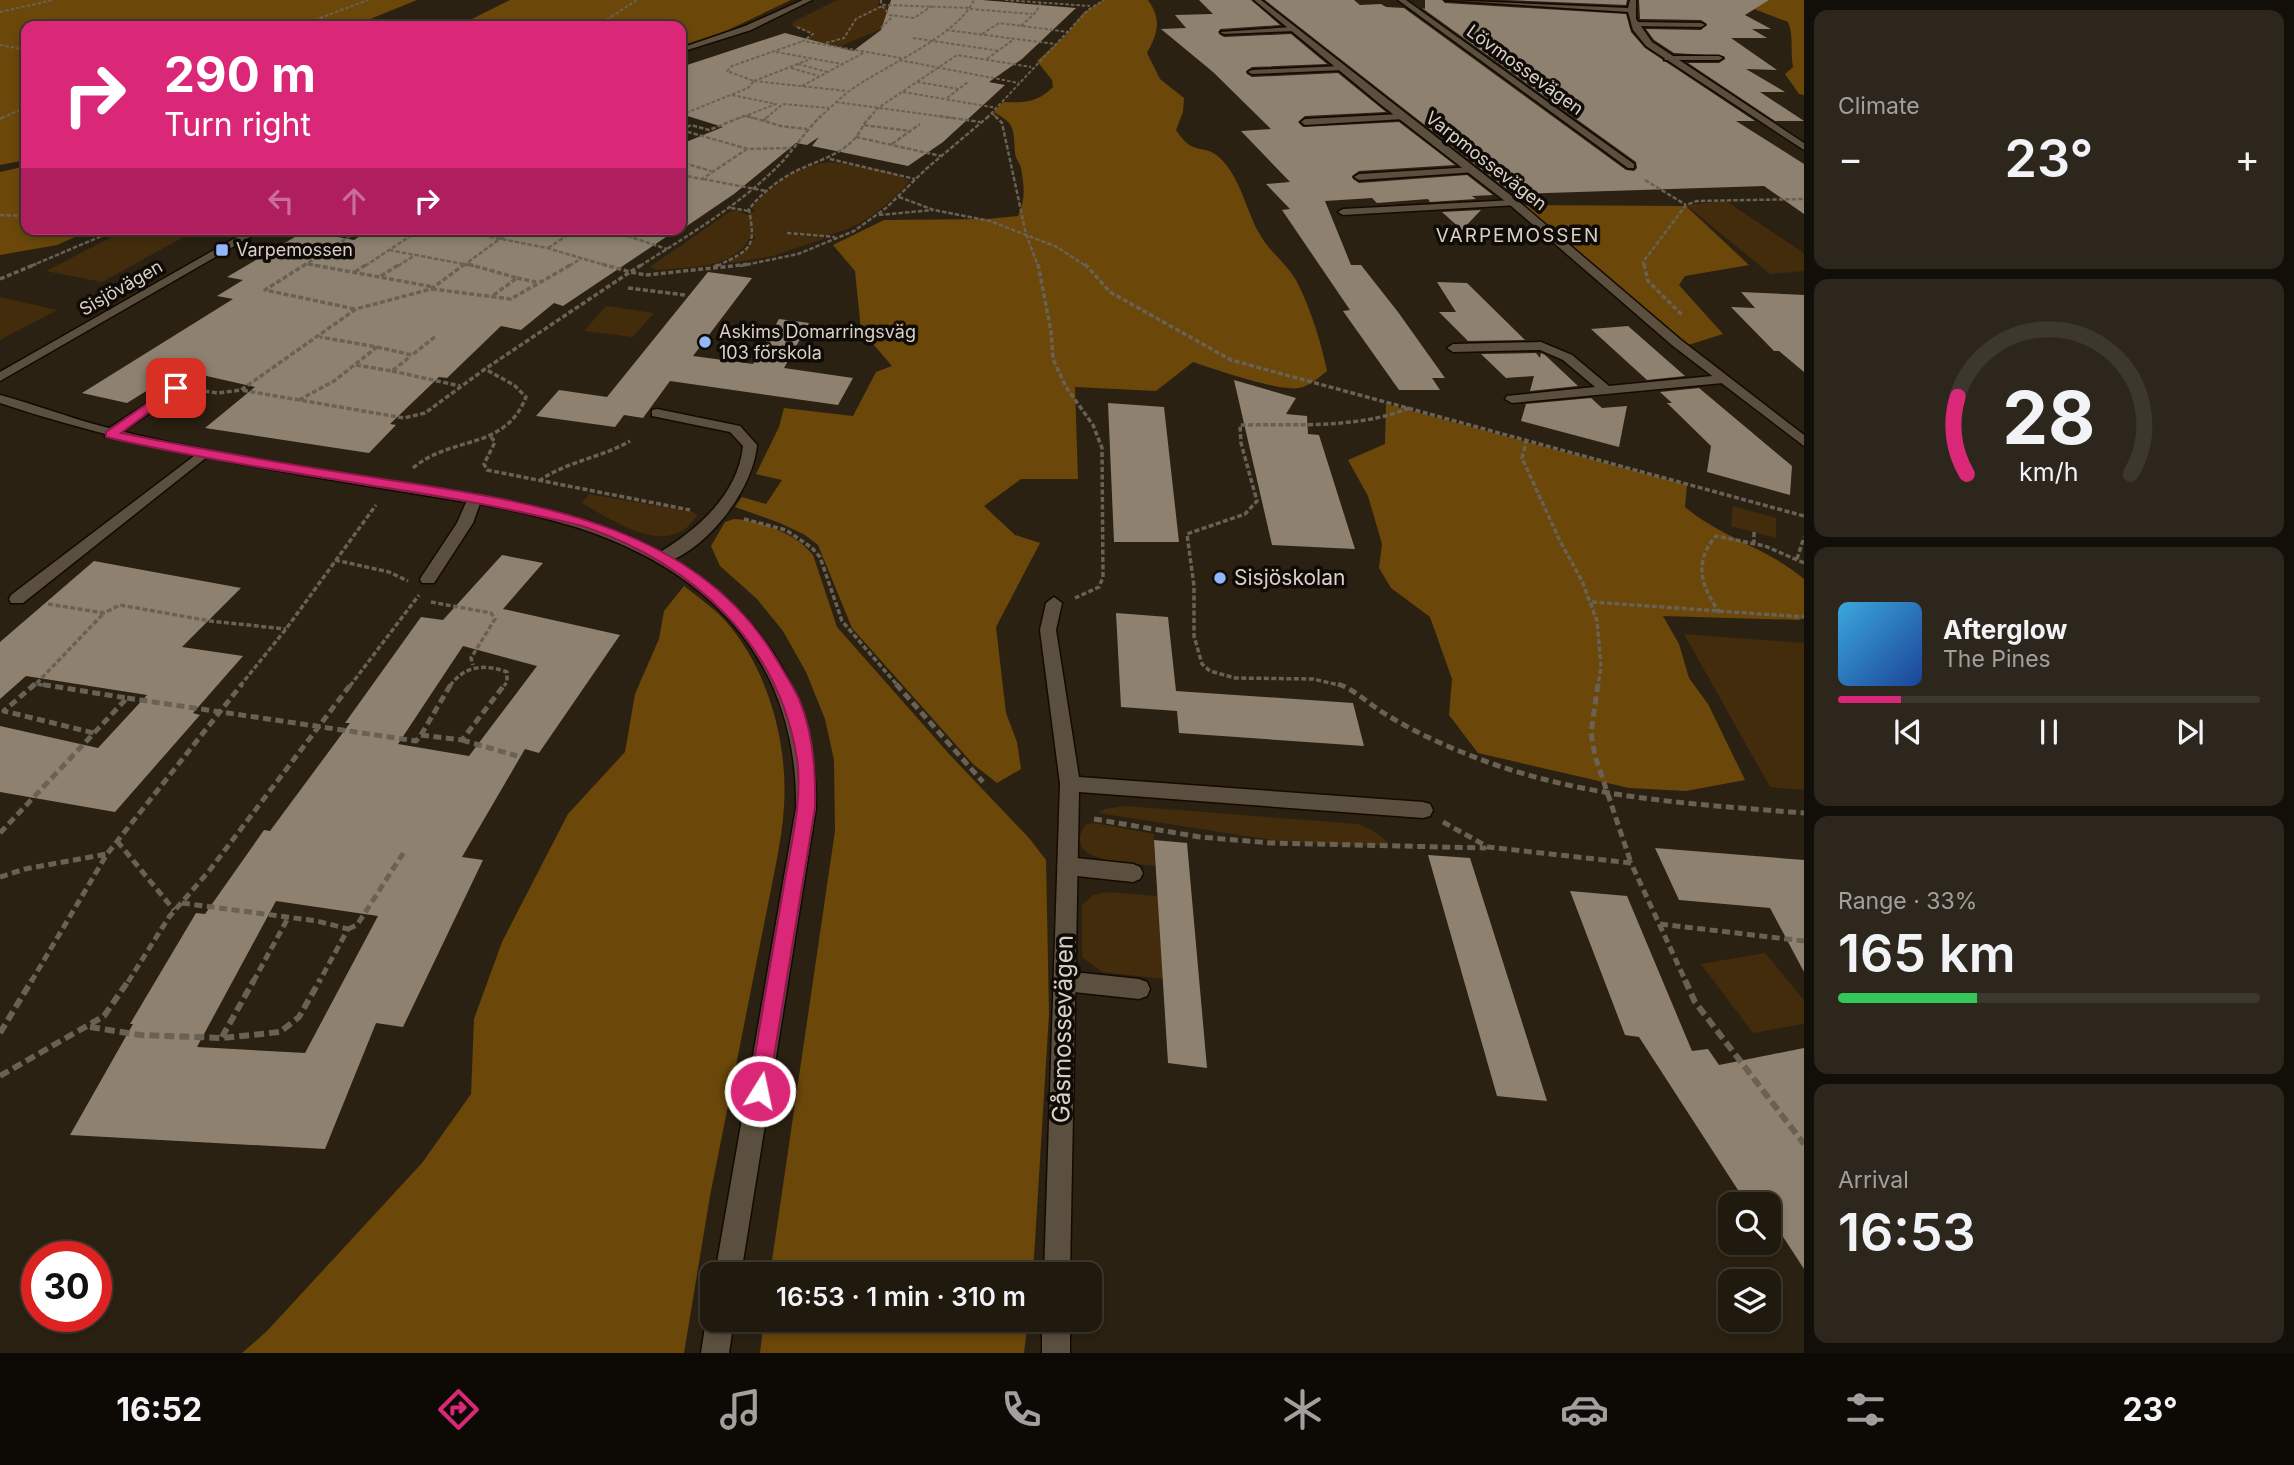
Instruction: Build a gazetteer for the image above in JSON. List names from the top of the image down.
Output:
{
  "streets": {
    "street": [
      "Lövmossevägen",
      "Varpmossevägen",
      "Sisjövägen",
      "Gåsmossevägen"
    ]
  },
  "districts": ["VARPEMOSSEN"],
  "places": {
    "transit": ["Varpemossen"],
    "other": ["Askims Domarringsväg 103 förskola", "Sisjöskolan"]
  },
  "page": {
    "tile": [
      "Climate",
      ["Range · 33%", "165 km"],
      ["Arrival", "16:53"]
    ],
    "turn": ["290 m", "Turn right"],
    "heat": ["−", "23°", "+"],
    "song": ["Afterglow", "The Pines"],
    "limit": "30",
    "trip": "16:53 · 1 min · 310 m",
    "tabs": ["16:52", "23°"],
    "gauge": ["28", "km/h"]
  }
}
